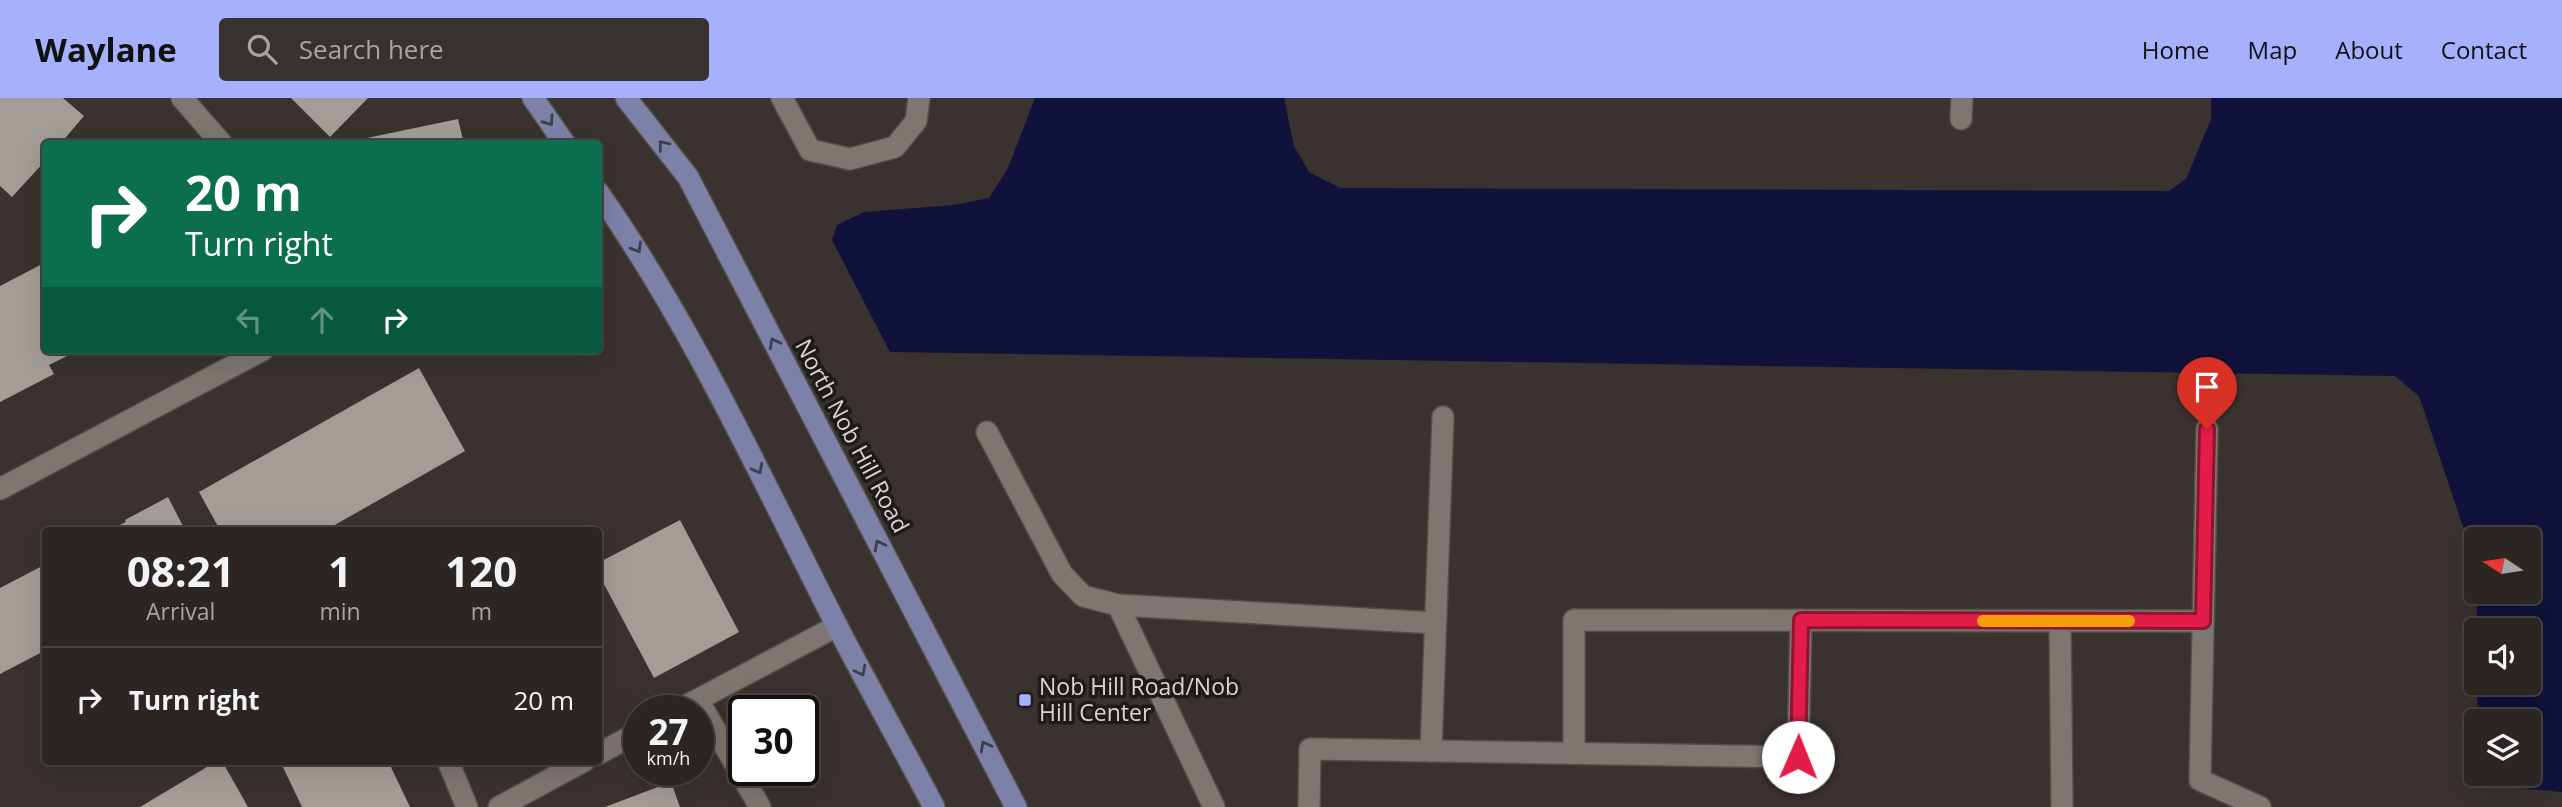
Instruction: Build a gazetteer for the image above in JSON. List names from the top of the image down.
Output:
{
  "streets": {
    "main road": ["North Nob Hill Road"]
  },
  "places": {
    "transit": ["Nob Hill Road/Nob Hill Center"]
  },
  "north": "left",
  "page": {
    "header": "Waylane",
    "search": "Search here",
    "nav": [
      "Home",
      "Map",
      "About",
      "Contact"
    ],
    "turn": ["20 m", "Turn right"],
    "eta": [
      "08:21",
      "Arrival",
      "1",
      "min",
      "120",
      "m"
    ],
    "list": [
      {
        "name": "Turn right",
        "value": "20 m"
      }
    ],
    "speed": "27 km/h",
    "limit": "30"
  }
}
